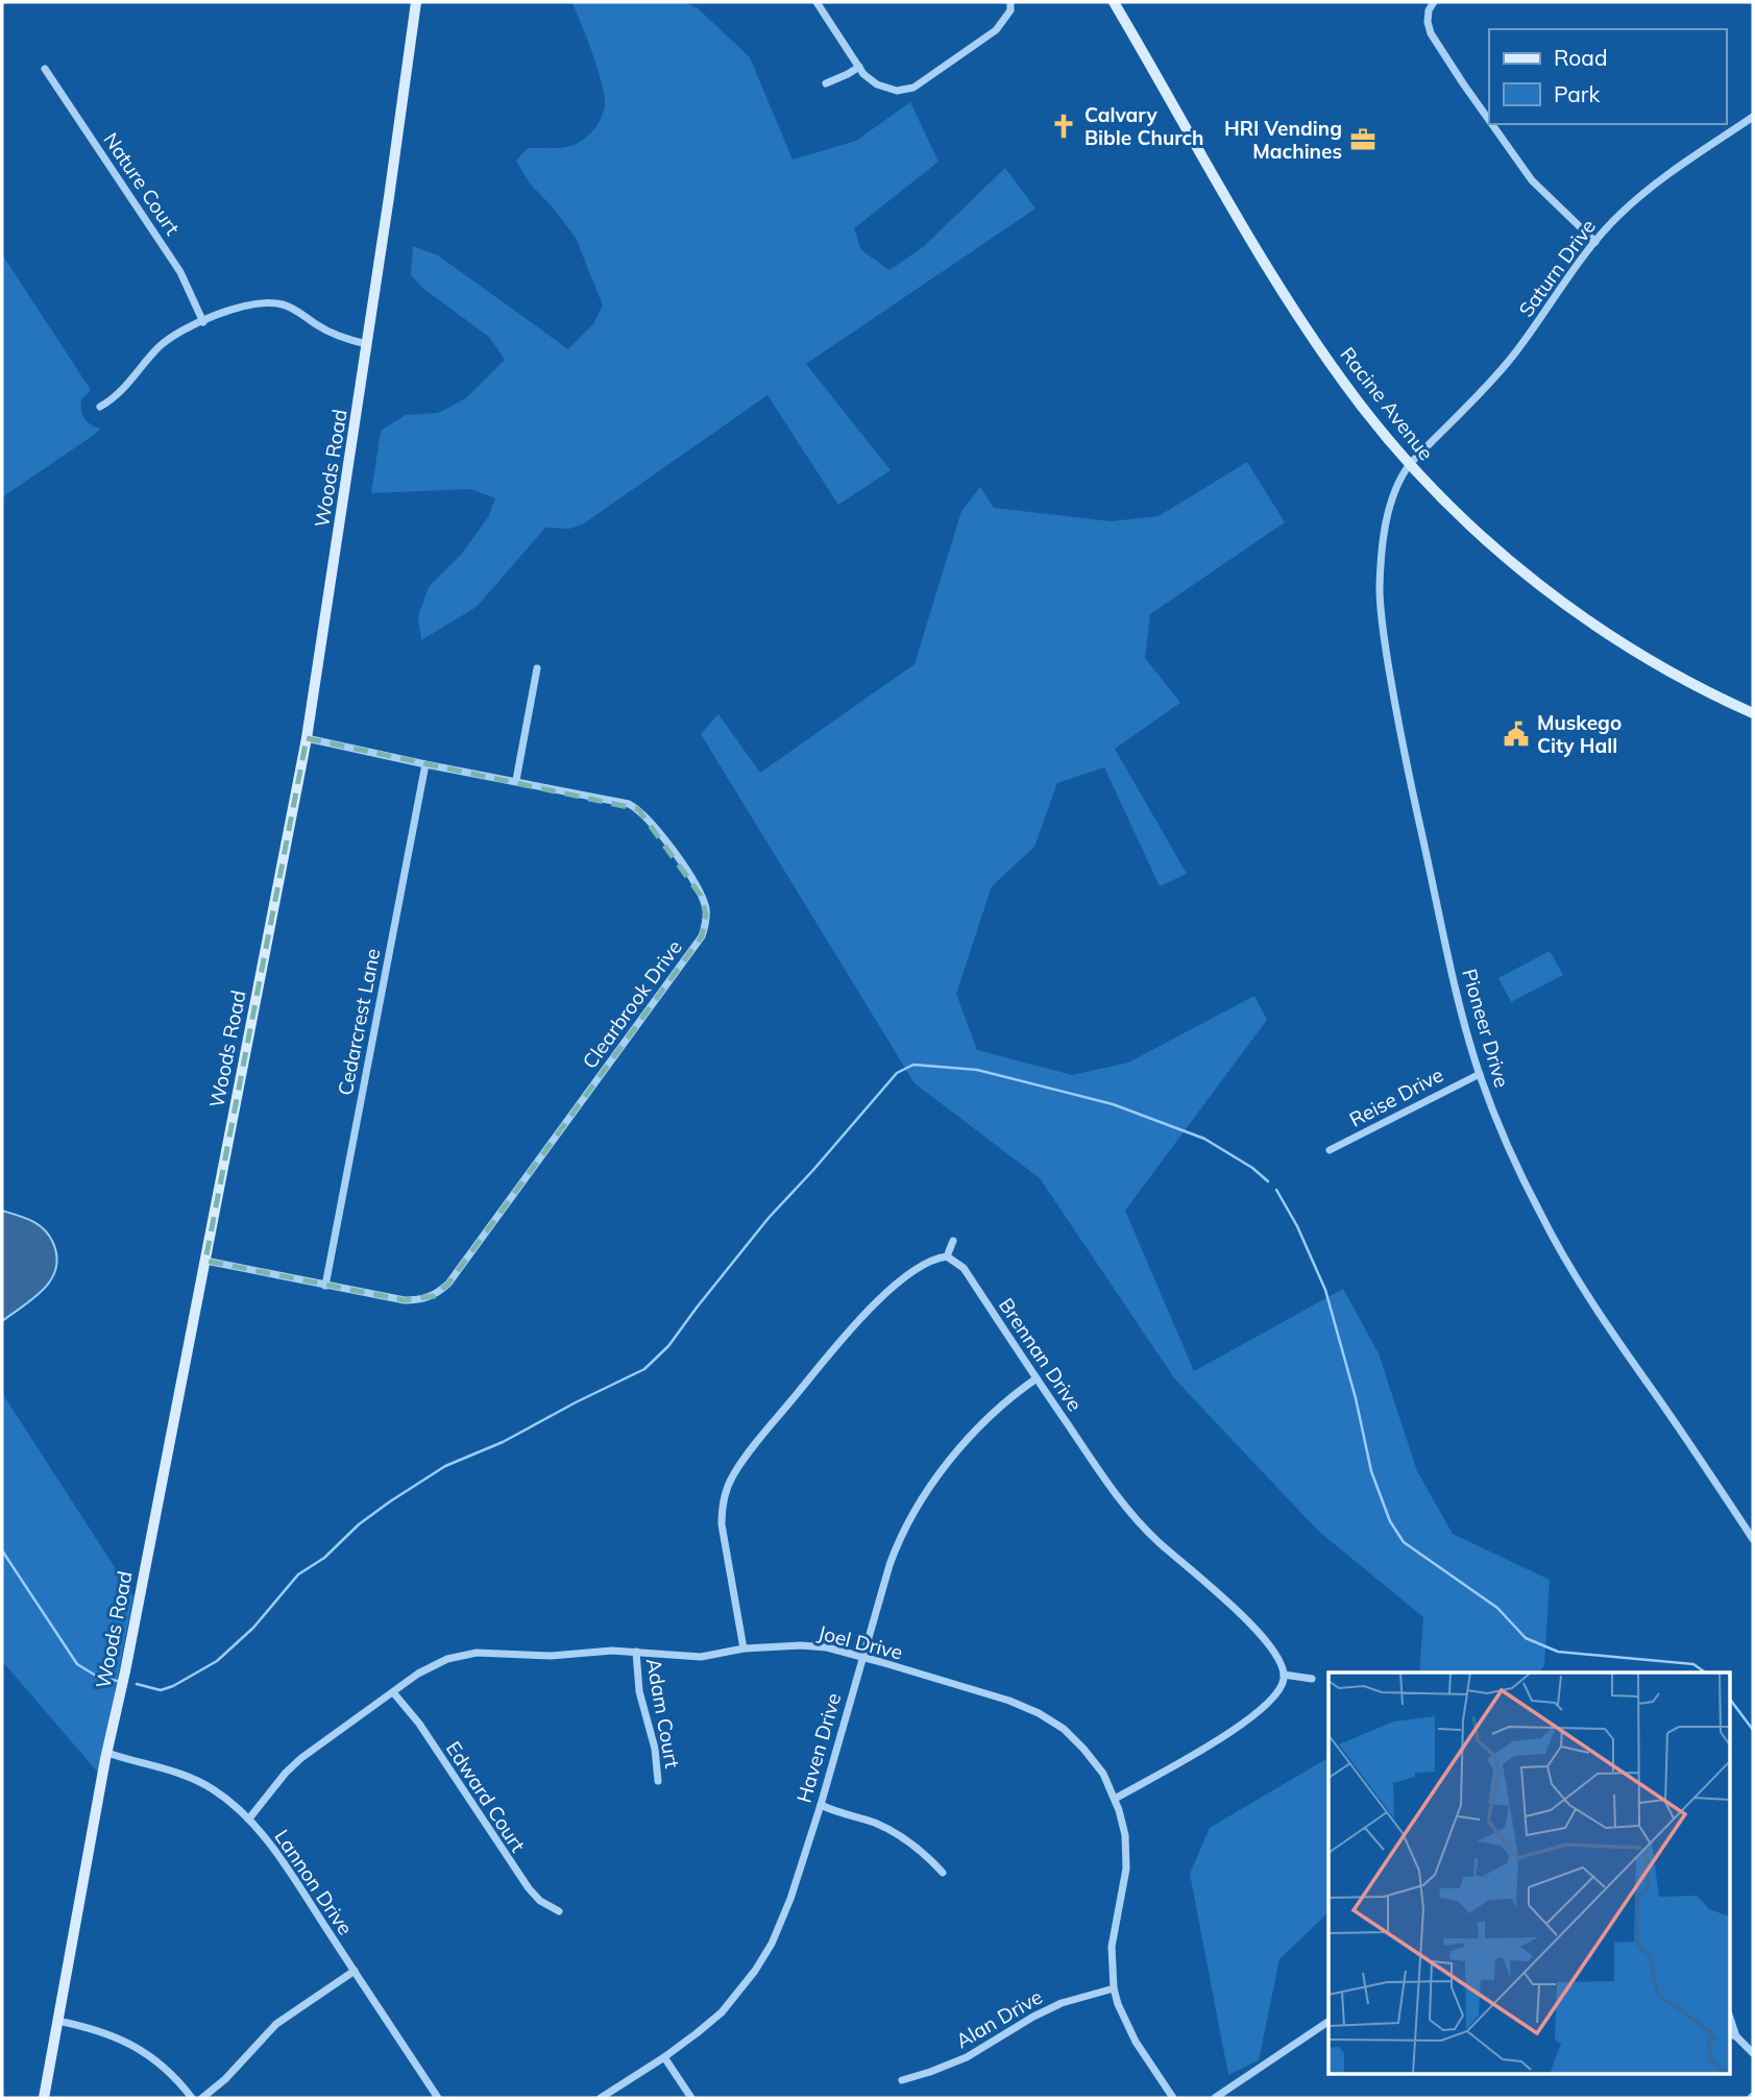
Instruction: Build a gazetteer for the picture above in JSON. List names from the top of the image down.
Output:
{
  "streets": {
    "street": [
      "Nature Court",
      "Saturn Drive",
      "Racine Avenue",
      "Woods Road",
      "Clearbrook Drive",
      "Cedarcrest Lane",
      "Pioneer Drive",
      "Reise Drive",
      "Brennan Drive",
      "Joel Drive",
      "Adam Court",
      "Haven Drive",
      "Edward Court",
      "Lannon Drive",
      "Alan Drive"
    ]
  },
  "crossings": [
    ["Saturn Drive", "Racine Avenue"],
    ["Saturn Drive", "Pioneer Drive"],
    ["Racine Avenue", "Pioneer Drive"],
    ["Woods Road", "Clearbrook Drive"],
    ["Woods Road", "Lannon Drive"],
    ["Clearbrook Drive", "Cedarcrest Lane"],
    ["Pioneer Drive", "Reise Drive"],
    ["Brennan Drive", "Haven Drive"],
    ["Joel Drive", "Adam Court"],
    ["Joel Drive", "Haven Drive"],
    ["Joel Drive", "Edward Court"],
    ["Joel Drive", "Lannon Drive"],
    ["Joel Drive", "Alan Drive"]
  ],
  "places": {
    "church": ["Calvary Bible Church"],
    "office": ["HRI Vending Machines"],
    "public building": ["Muskego City Hall"]
  },
  "legend": ["Road", "Park"]
}
